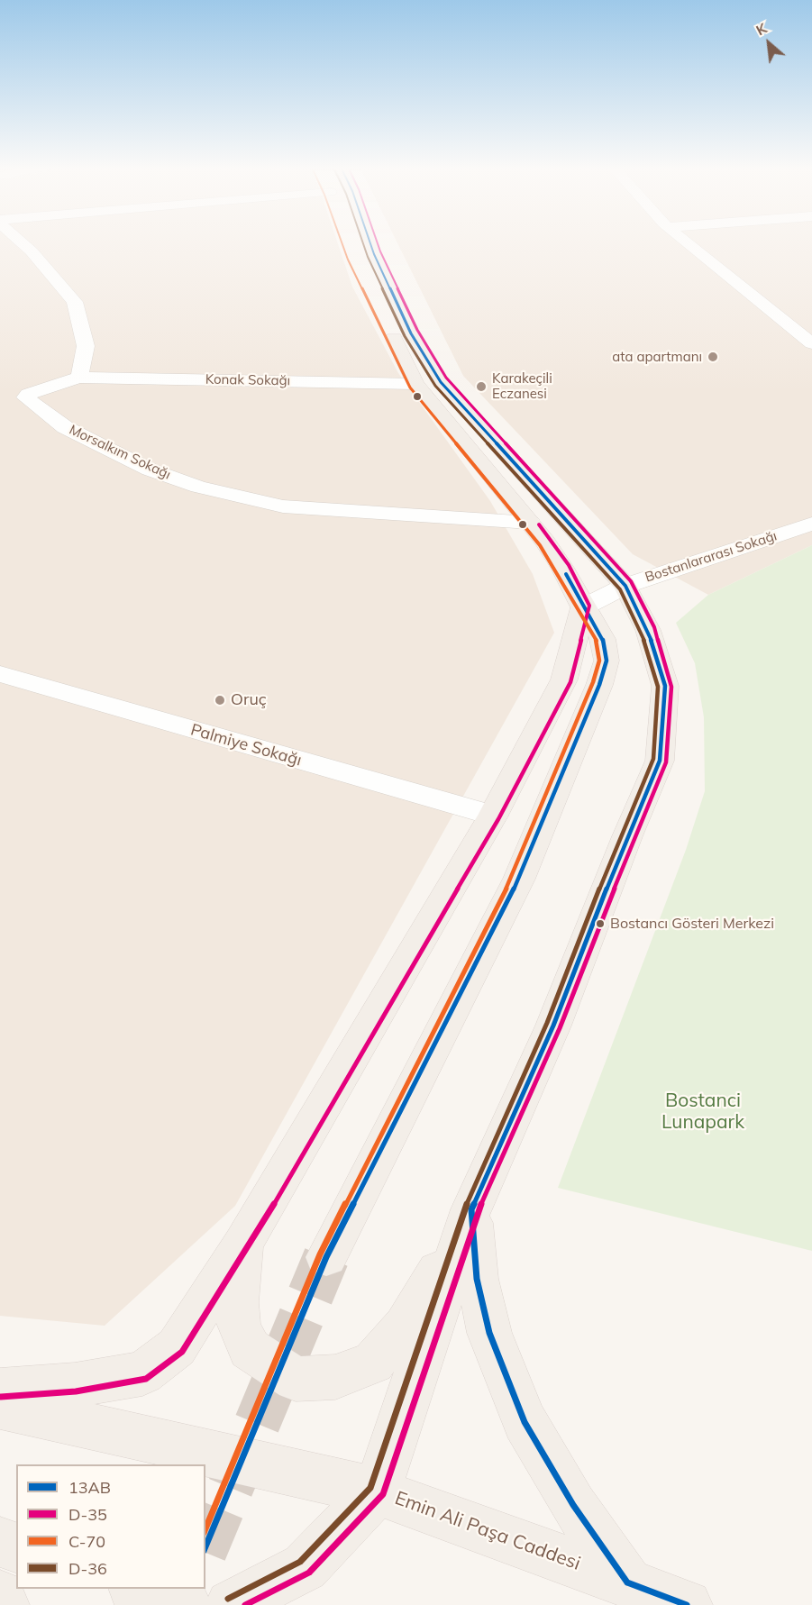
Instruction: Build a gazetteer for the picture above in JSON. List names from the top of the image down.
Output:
{
  "streets": {
    "main road": ["Emin Ali Paşa Caddesi"],
    "street": [
      "Konak Sokağı",
      "Morsalkım Sokağı",
      "Bostanlararası Sokağı",
      "Palmiye Sokağı"
    ]
  },
  "crossings": [
    ["Konak Sokağı", "Morsalkım Sokağı"]
  ],
  "parks": ["Bostanci Lunapark"],
  "places": [
    "ata apartmanı",
    "Karakeçili Eczanesi",
    "Oruç",
    "Bostancı Gösteri Merkezi"
  ],
  "lines": [
    "transit line 13AB",
    "transit line D-35",
    "transit line C-70",
    "transit line D-36"
  ],
  "legend": [
    "13AB",
    "D-35",
    "C-70",
    "D-36"
  ],
  "north": "top left"
}
